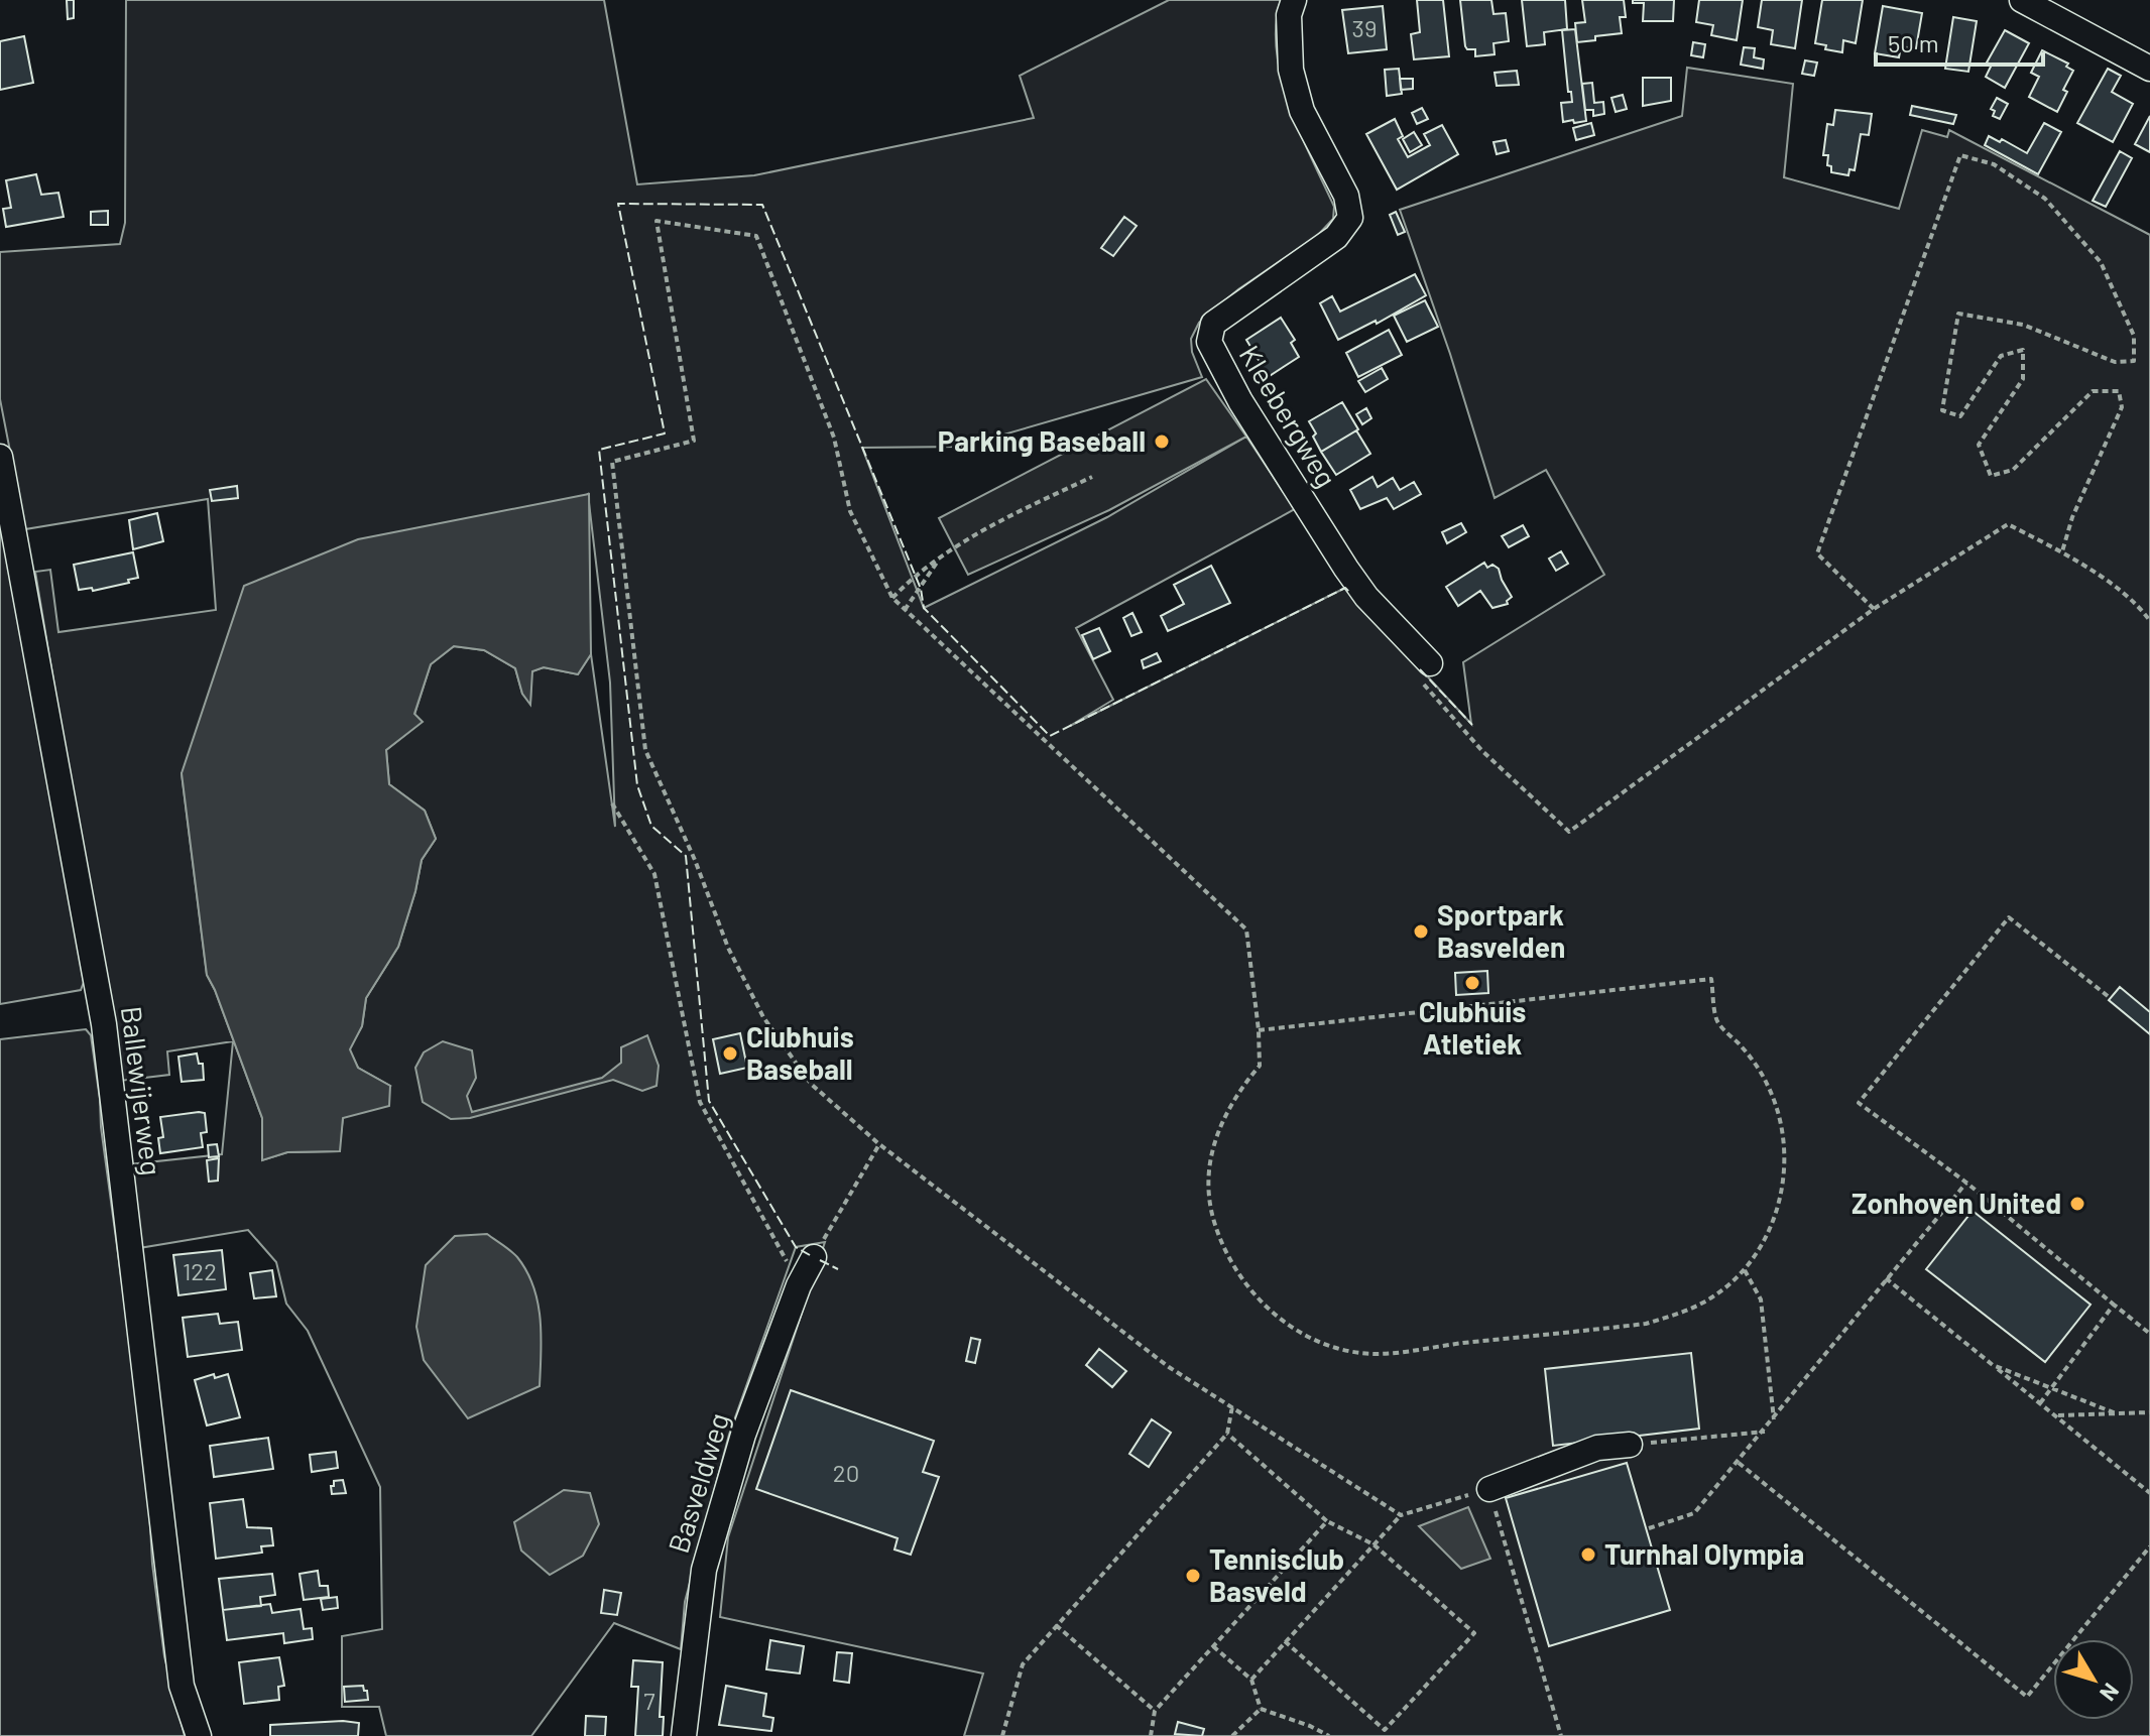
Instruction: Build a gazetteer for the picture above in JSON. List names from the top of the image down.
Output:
{
  "streets": {
    "street": ["Kleebergweg", "Ballewijerweg", "Basveldweg"]
  },
  "places": [
    "Parking Baseball",
    "Sportpark Basvelden",
    "Clubhuis Atletiek",
    "Clubhuis Baseball",
    "Zonhoven United",
    "Turnhal Olympia",
    "Tennisclub Basveld"
  ],
  "house_numbers": [
    "39",
    "122",
    "20",
    "7"
  ],
  "scale_bar": "50 m",
  "north": "bottom right"
}
